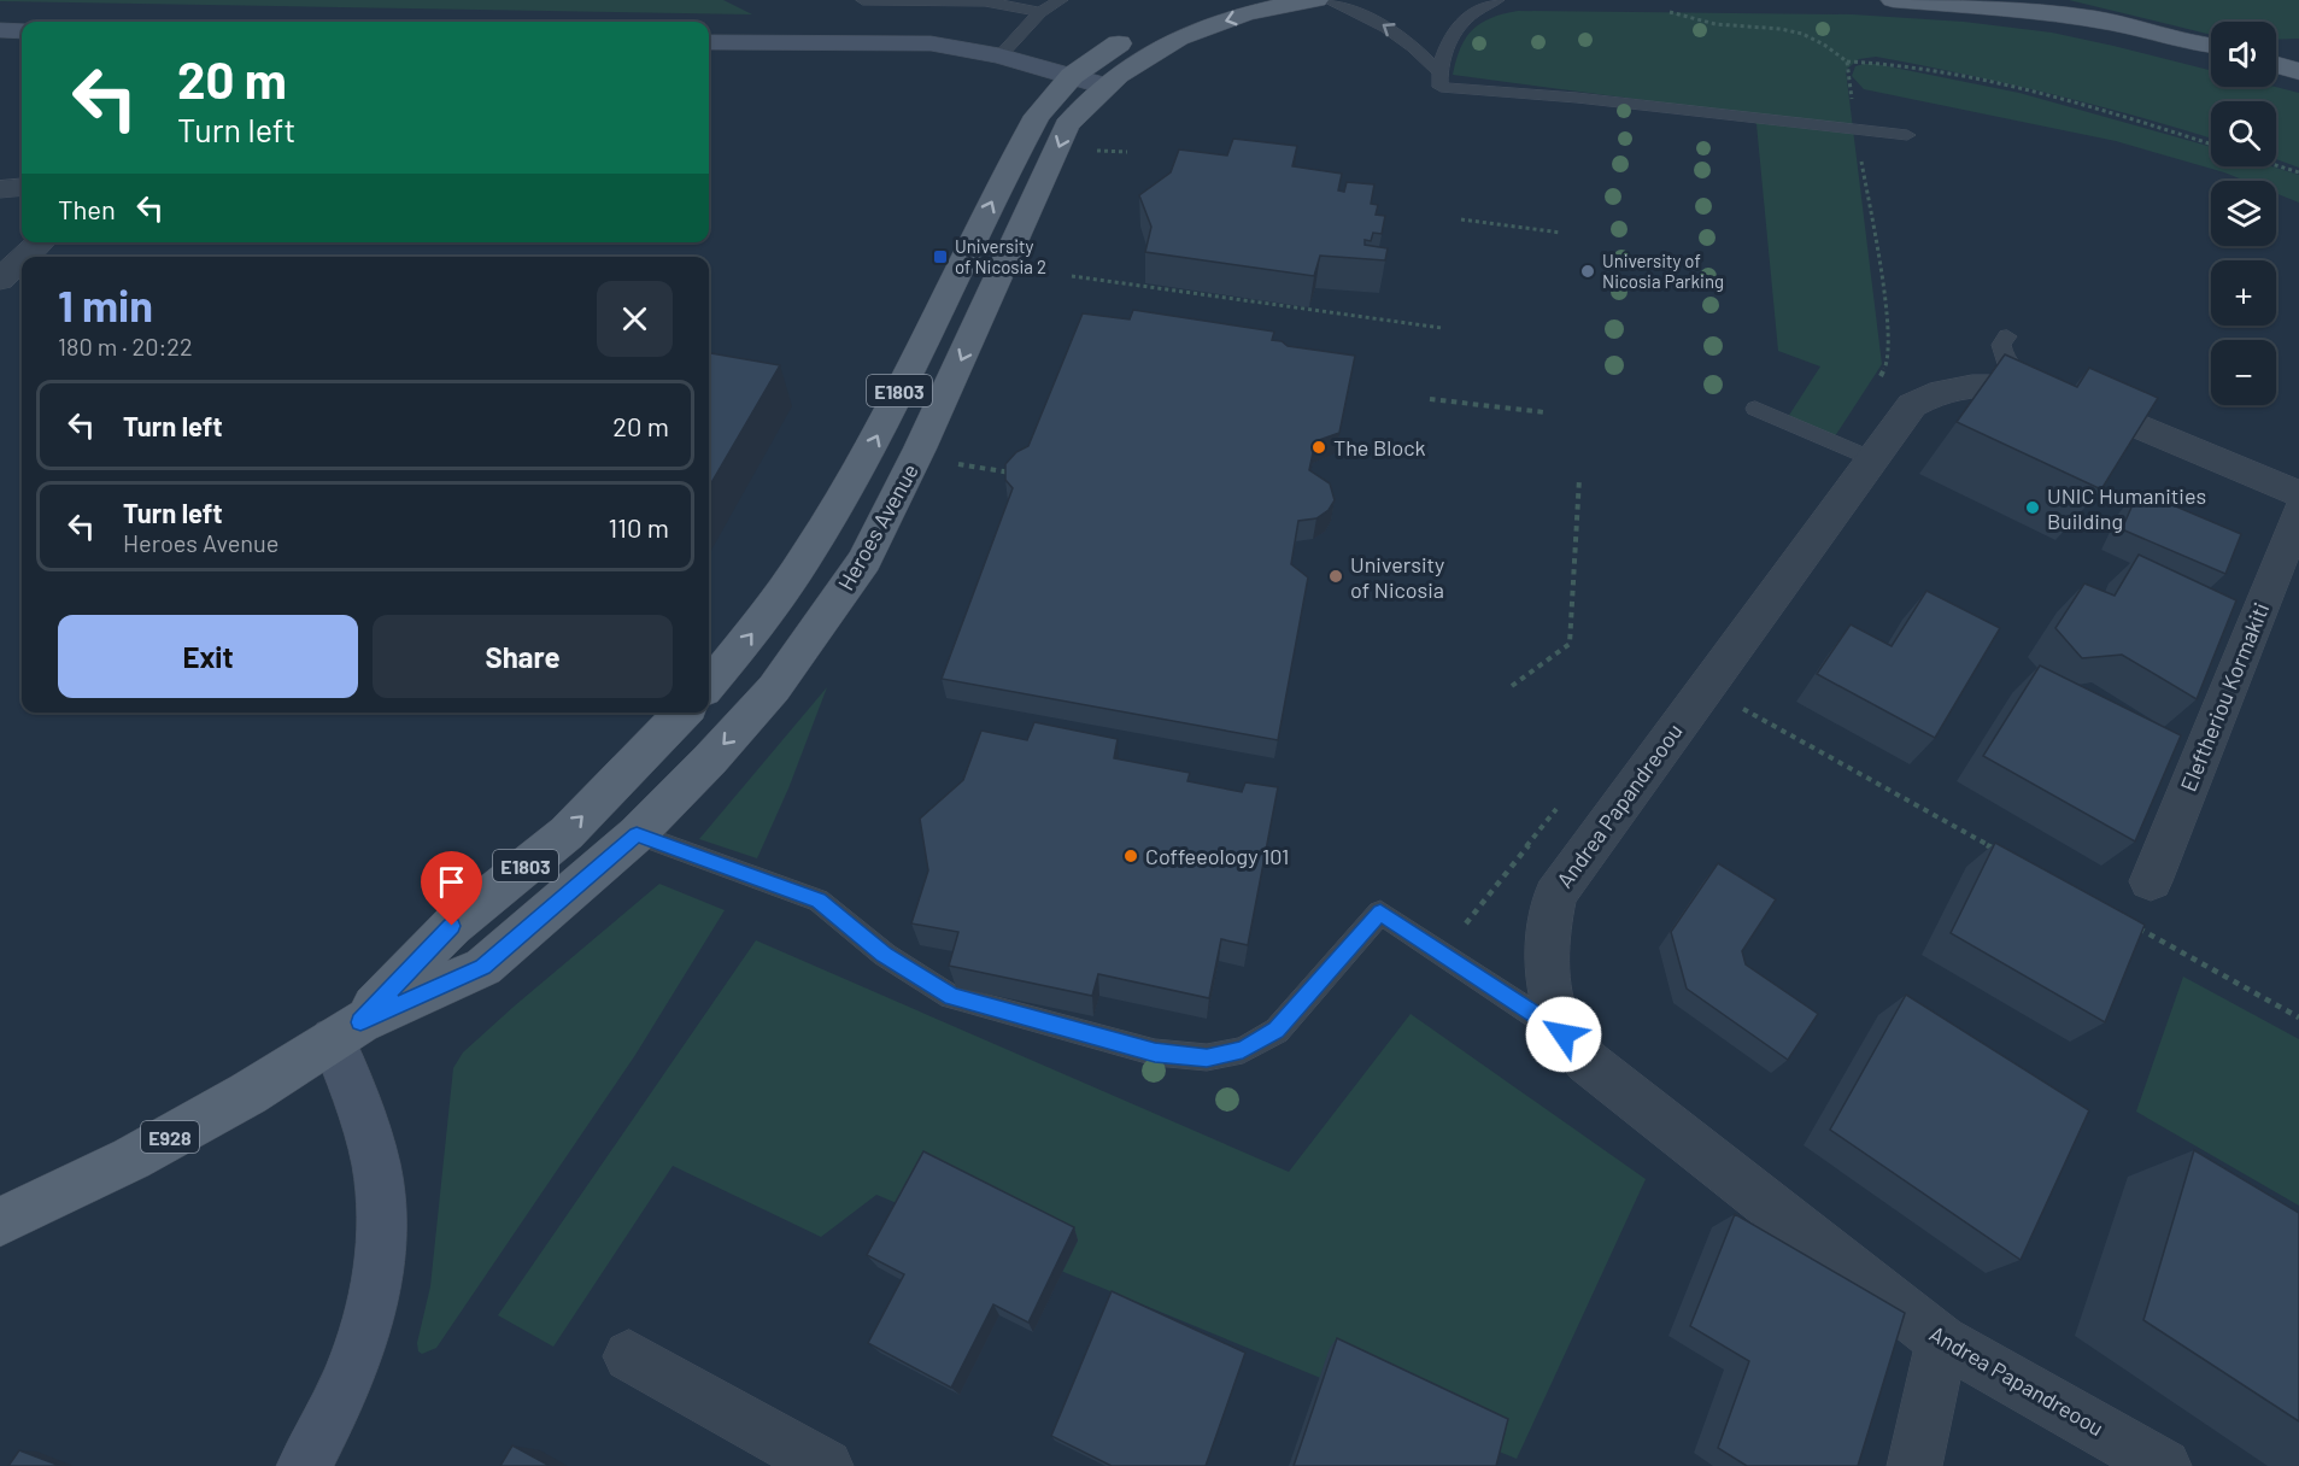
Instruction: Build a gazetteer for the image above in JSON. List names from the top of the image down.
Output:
{
  "streets": {
    "main road": ["E1803", "Heroes Avenue", "E928"],
    "street": ["Eleftheriou Kormakiti", "Andrea Papandreoou"]
  },
  "places": {
    "transit": ["University of Nicosia 2"],
    "other": [
      "University of Nicosia Parking",
      "The Block",
      "UNIC Humanities Building",
      "University of Nicosia",
      "Coffeeology 101"
    ]
  },
  "page": {
    "map_buttons": ["+", "−"],
    "turn": ["20 m", "Turn left"],
    "then": "Then",
    "heading": ["1 min", "180 m · 20:22"],
    "list": [
      {
        "name": "Turn left",
        "value": "20 m"
      },
      {
        "name": "Turn left",
        "note": "Heroes Avenue",
        "value": "110 m"
      }
    ],
    "buttons": ["Exit", "Share"]
  }
}
